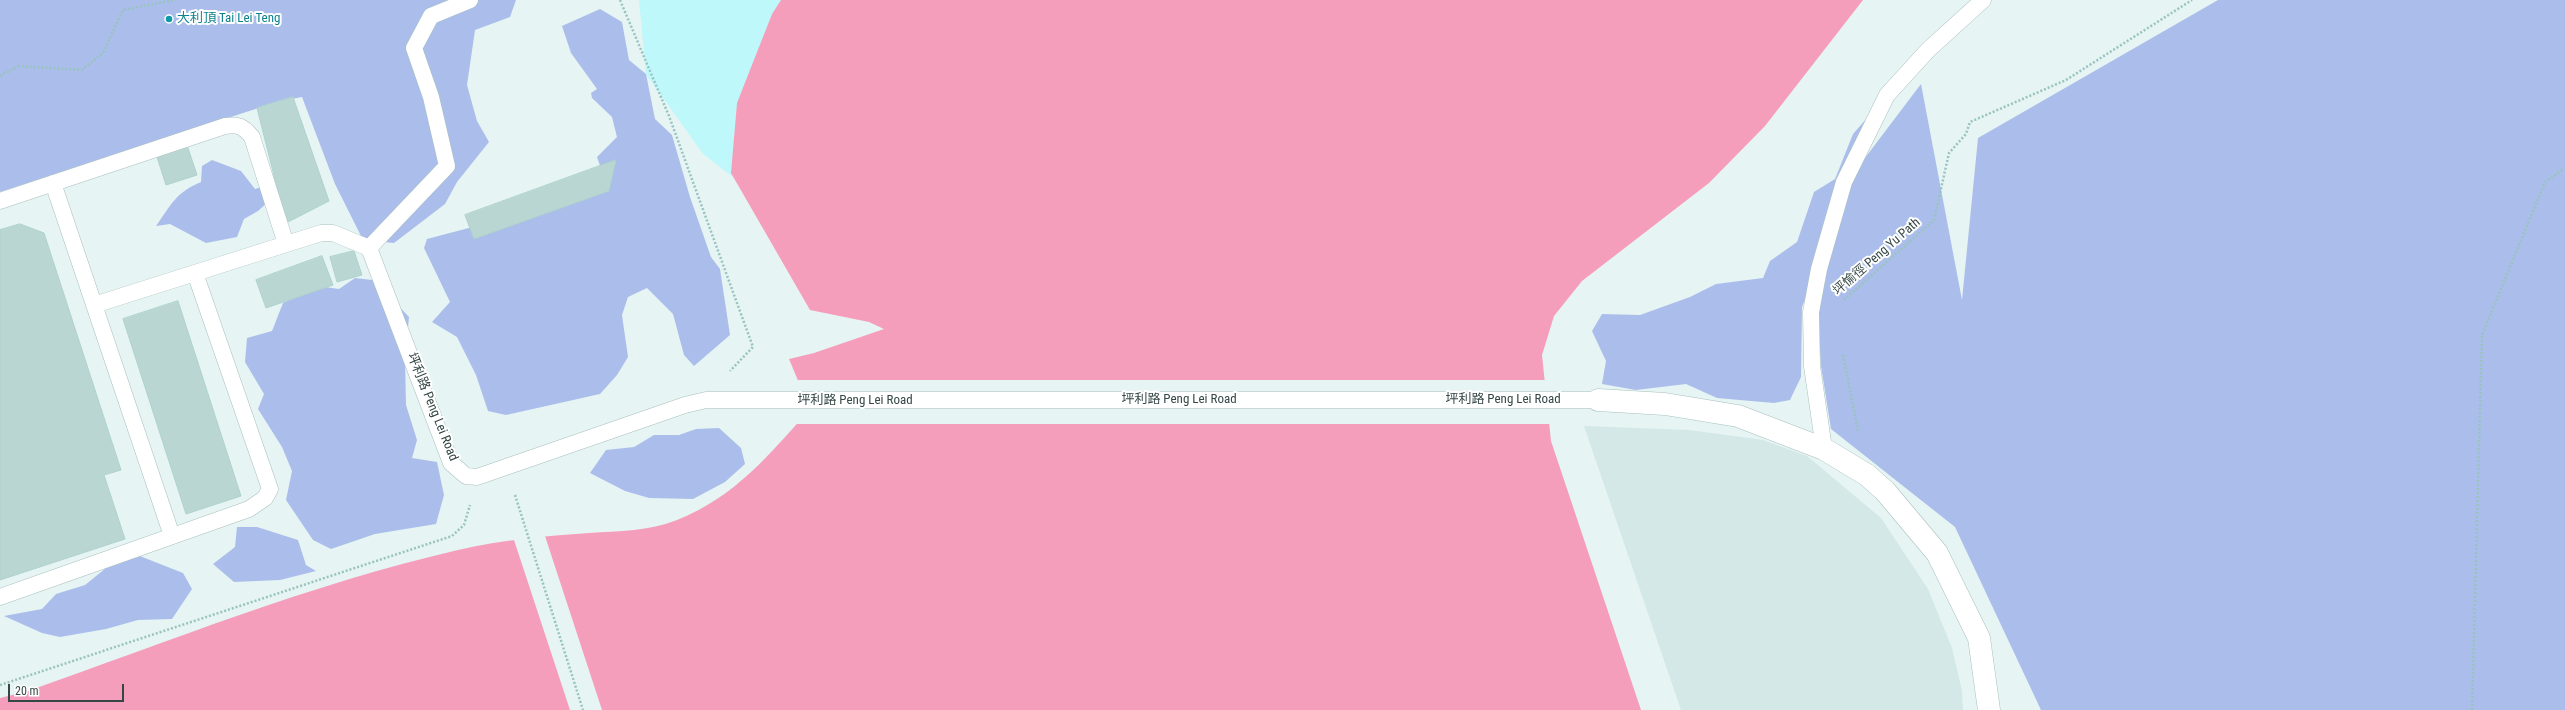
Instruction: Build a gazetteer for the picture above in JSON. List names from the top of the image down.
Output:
{
  "streets": {
    "street": ["坪利路 Peng Lei Road"],
    "path": ["坪愉徑 Peng Yu Path"]
  },
  "places": ["大利頂 Tai Lei Teng"],
  "scale_bar": "20 m"
}
